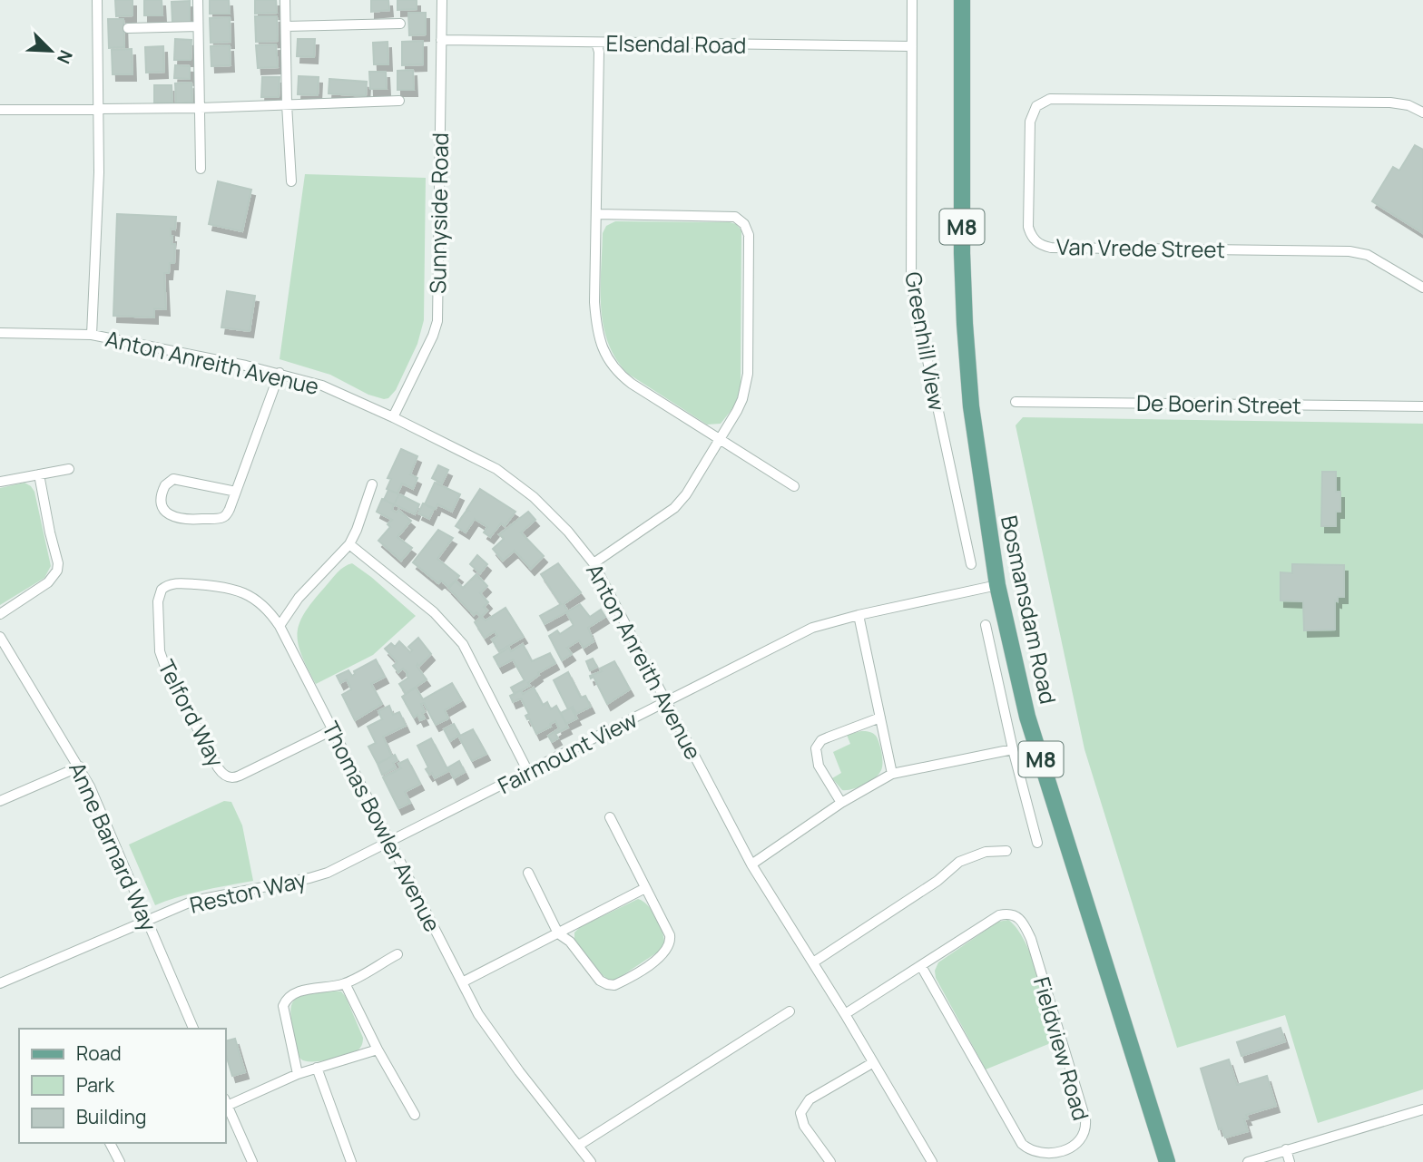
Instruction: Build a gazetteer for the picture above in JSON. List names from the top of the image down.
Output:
{
  "streets": {
    "main road": ["M8", "Bosmansdam Road"],
    "street": [
      "Elsendal Road",
      "Sunnyside Road",
      "Van Vrede Street",
      "Greenhill View",
      "Anton Anreith Avenue",
      "De Boerin Street",
      "Telford Way",
      "Fairmount View",
      "Thomas Bowler Avenue",
      "Anne Barnard Way",
      "Reston Way",
      "Fieldview Road"
    ]
  },
  "crossings": [
    ["Elsendal Road", "Sunnyside Road"],
    ["Elsendal Road", "Greenhill View"],
    ["Sunnyside Road", "Anton Anreith Avenue"],
    ["Anton Anreith Avenue", "Fairmount View"],
    ["Anton Anreith Avenue", "Fieldview Road"],
    ["Bosmansdam Road", "Fairmount View"],
    ["Telford Way", "Thomas Bowler Avenue"],
    ["Fairmount View", "Thomas Bowler Avenue"],
    ["Fairmount View", "Reston Way"],
    ["Thomas Bowler Avenue", "Reston Way"],
    ["Anne Barnard Way", "Reston Way"]
  ],
  "legend": ["Road", "Park", "Building"],
  "north": "bottom right"
}
